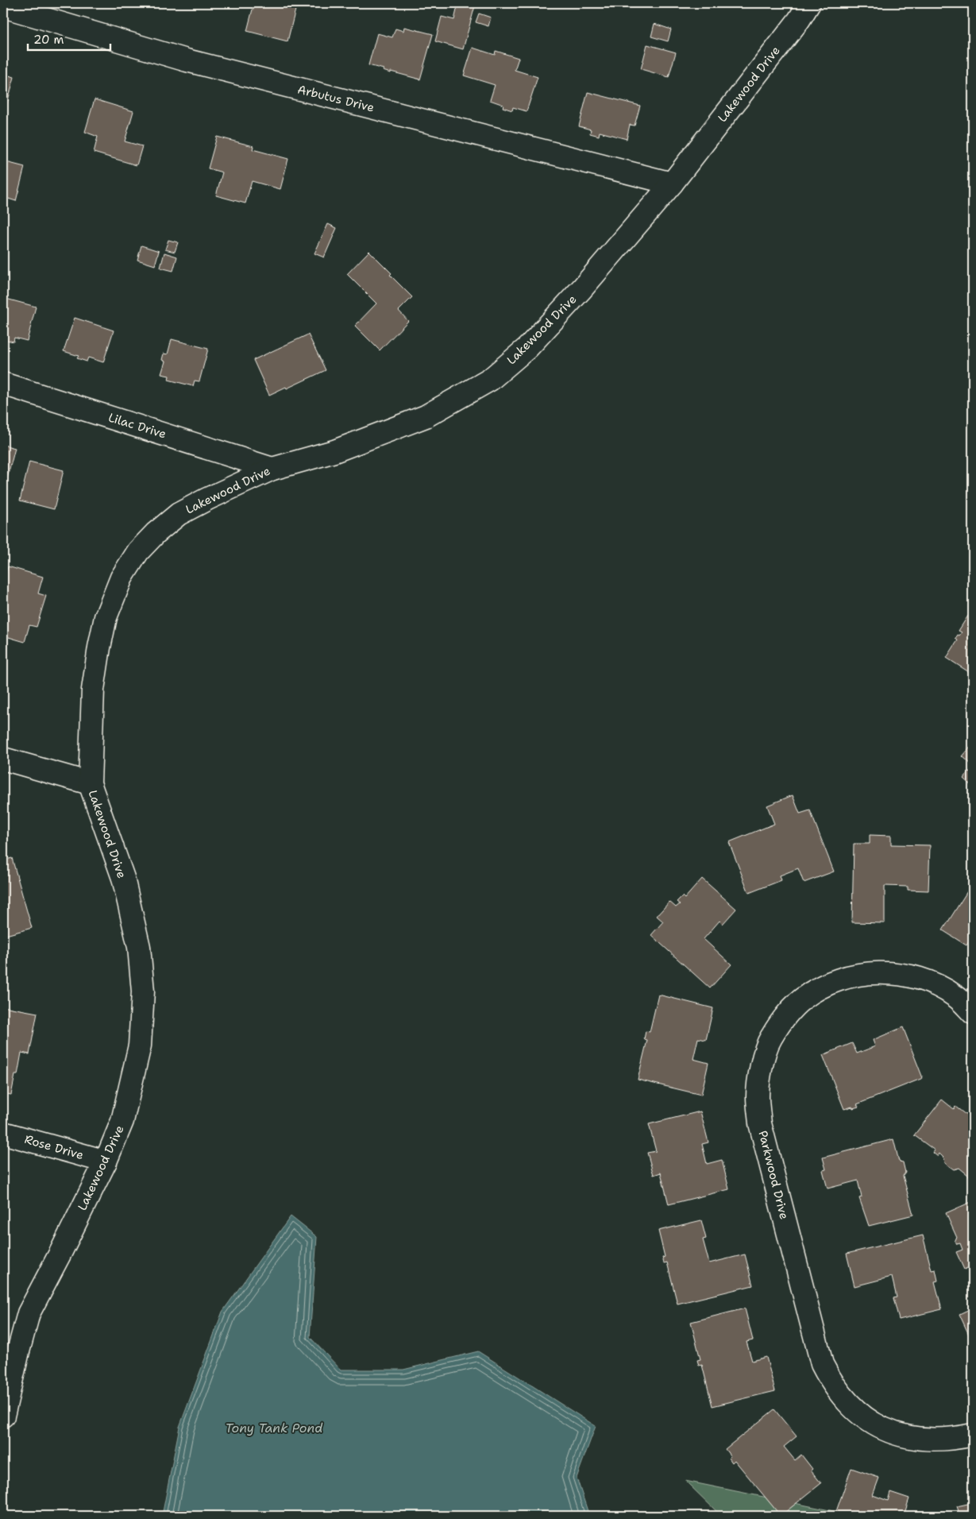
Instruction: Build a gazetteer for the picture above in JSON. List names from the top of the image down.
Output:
{
  "streets": {
    "street": [
      "Lakewood Drive",
      "Arbutus Drive",
      "Lilac Drive",
      "Rose Drive",
      "Parkwood Drive"
    ]
  },
  "crossings": [
    ["Lakewood Drive", "Arbutus Drive"],
    ["Lakewood Drive", "Lilac Drive"],
    ["Lakewood Drive", "Rose Drive"]
  ],
  "water": ["Tony Tank Pond"],
  "scale_bar": "20 m"
}
